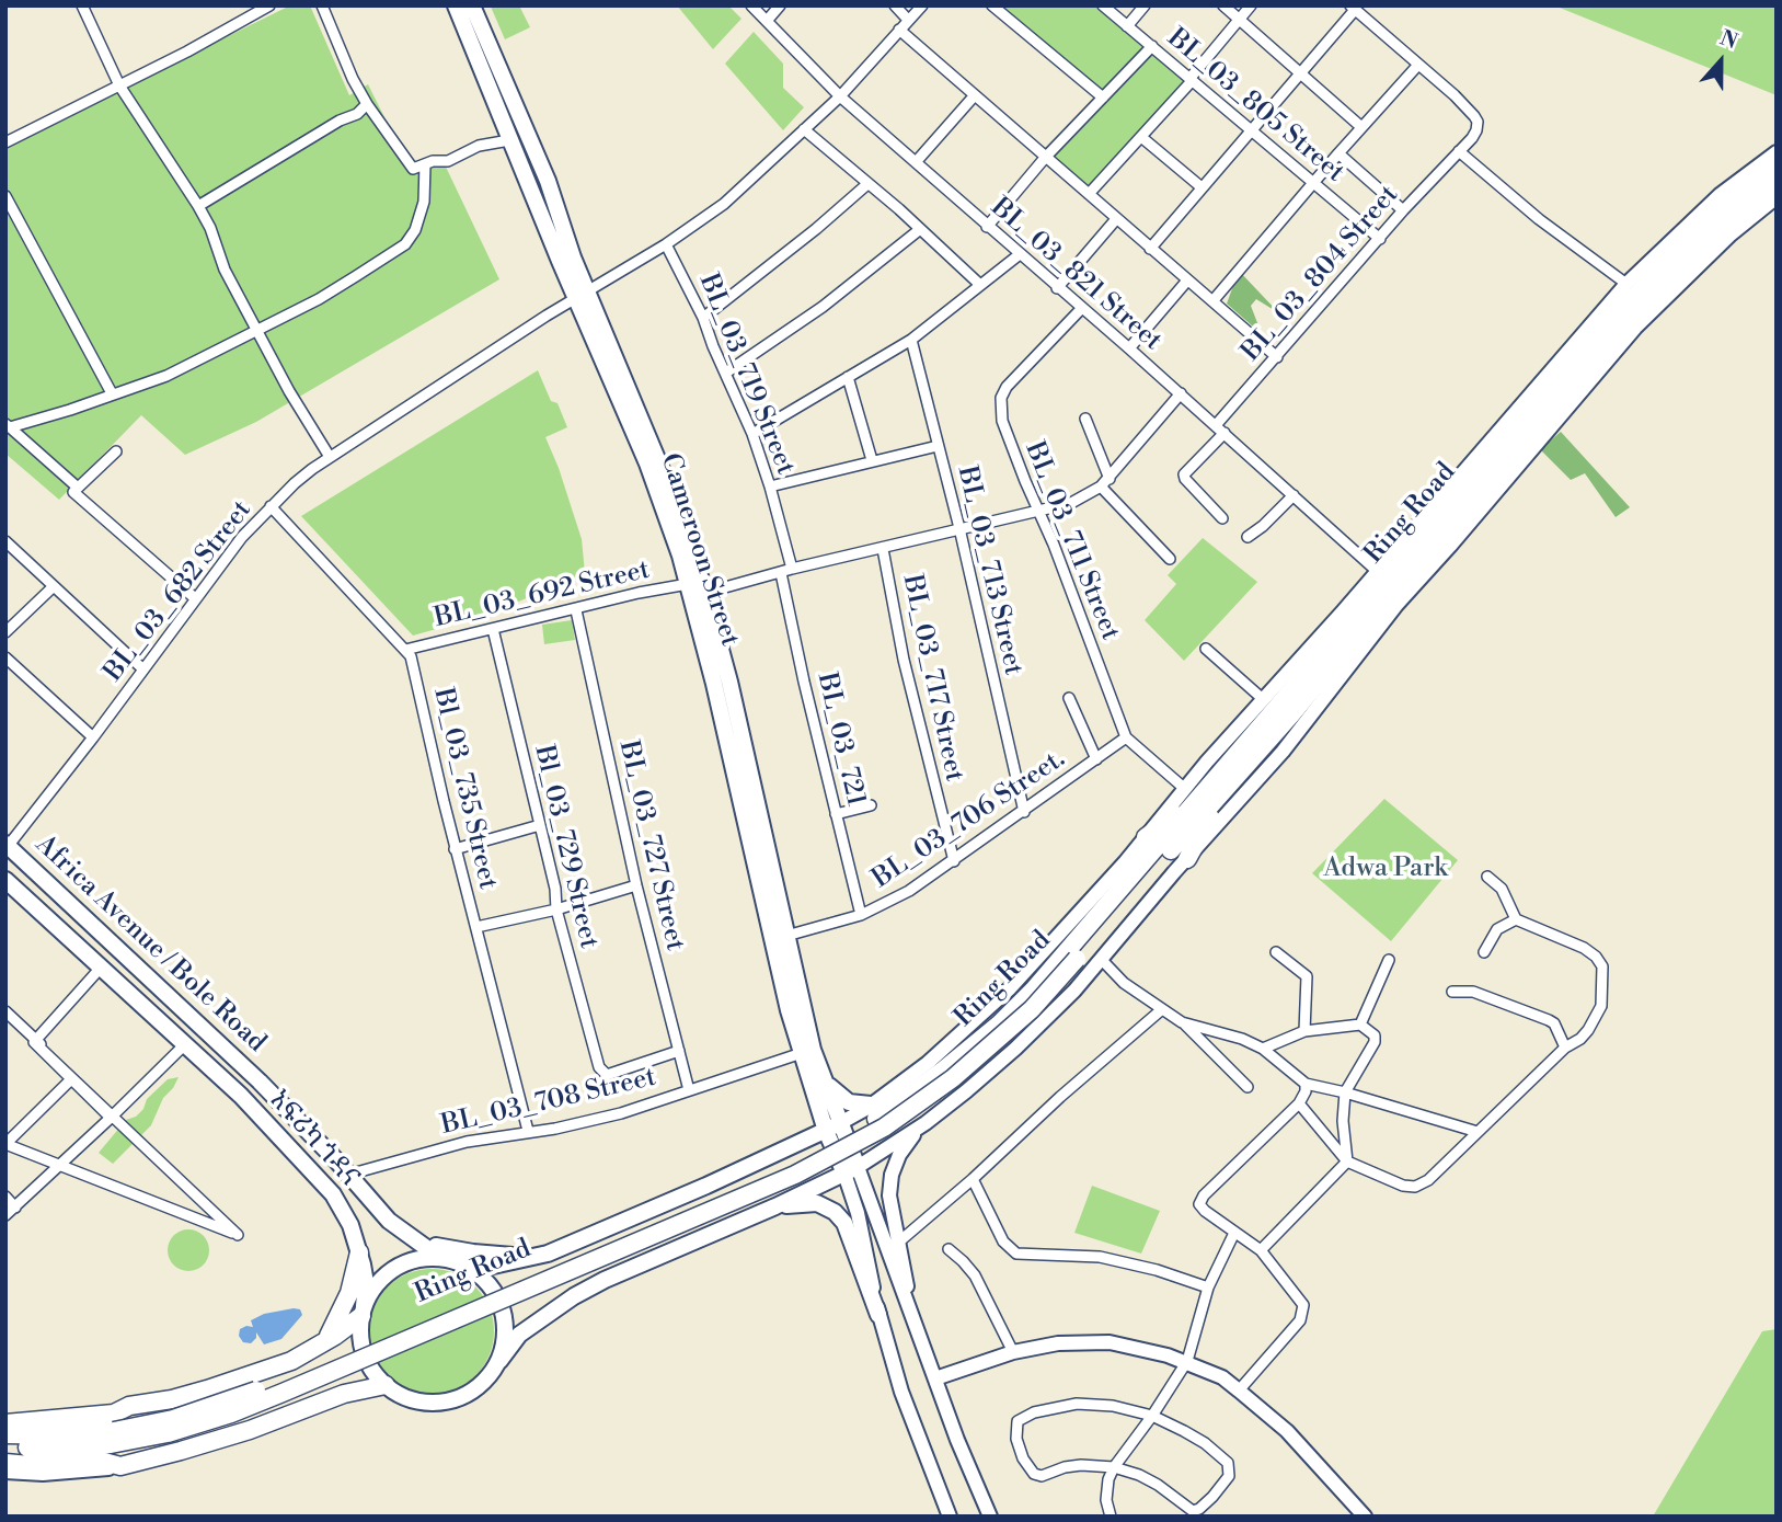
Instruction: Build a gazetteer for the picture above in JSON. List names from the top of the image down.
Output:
{
  "streets": {
    "highway": ["Ring Road"],
    "main road": ["Cameroon Street", "Africa Avenue / Bole Road", "አፍሪካ ጎዳና"],
    "street": [
      "BL_03_805 Street",
      "BL_03_804 Street",
      "BL_03_821 Street",
      "BL_03_719 Street",
      "BL_03_711 Street",
      "BL_03_713 Street",
      "BL_03_682 Street",
      "BL_03_692 Street",
      "BL_03_717 Street",
      "BL_03_721",
      "Bl_03_735 Street",
      "BL_03_706 Street.",
      "BL_03_727 Street",
      "Bl_03_729 Street",
      "BL_03_708 Street"
    ]
  },
  "crossings": [
    ["BL_03_805 Street", "BL_03_804 Street"],
    ["BL_03_804 Street", "BL_03_821 Street"],
    ["BL_03_821 Street", "Ring Road"],
    ["BL_03_821 Street", "BL_03_711 Street"],
    ["BL_03_821 Street", "BL_03_682 Street"],
    ["BL_03_719 Street", "BL_03_682 Street"],
    ["BL_03_719 Street", "BL_03_721"],
    ["Ring Road", "BL_03_711 Street"],
    ["Ring Road", "Cameroon Street"],
    ["Ring Road", "አፍሪካ ጎዳና"],
    ["BL_03_711 Street", "BL_03_706 Street."],
    ["Cameroon Street", "BL_03_682 Street"],
    ["Cameroon Street", "BL_03_692 Street"],
    ["Cameroon Street", "BL_03_706 Street."],
    ["Cameroon Street", "BL_03_708 Street"],
    ["BL_03_713 Street", "BL_03_706 Street."],
    ["BL_03_682 Street", "Bl_03_735 Street"],
    ["BL_03_682 Street", "Africa Avenue / Bole Road"],
    ["BL_03_692 Street", "Bl_03_735 Street"],
    ["BL_03_692 Street", "BL_03_727 Street"],
    ["BL_03_692 Street", "Bl_03_729 Street"],
    ["BL_03_717 Street", "BL_03_706 Street."],
    ["BL_03_721", "BL_03_706 Street."],
    ["Bl_03_735 Street", "BL_03_708 Street"],
    ["BL_03_727 Street", "Bl_03_729 Street"],
    ["BL_03_727 Street", "BL_03_708 Street"],
    ["Africa Avenue / Bole Road", "አፍሪካ ጎዳና"],
    ["BL_03_708 Street", "አፍሪካ ጎዳና"]
  ],
  "parks": ["Adwa Park"],
  "north": "top"
}
